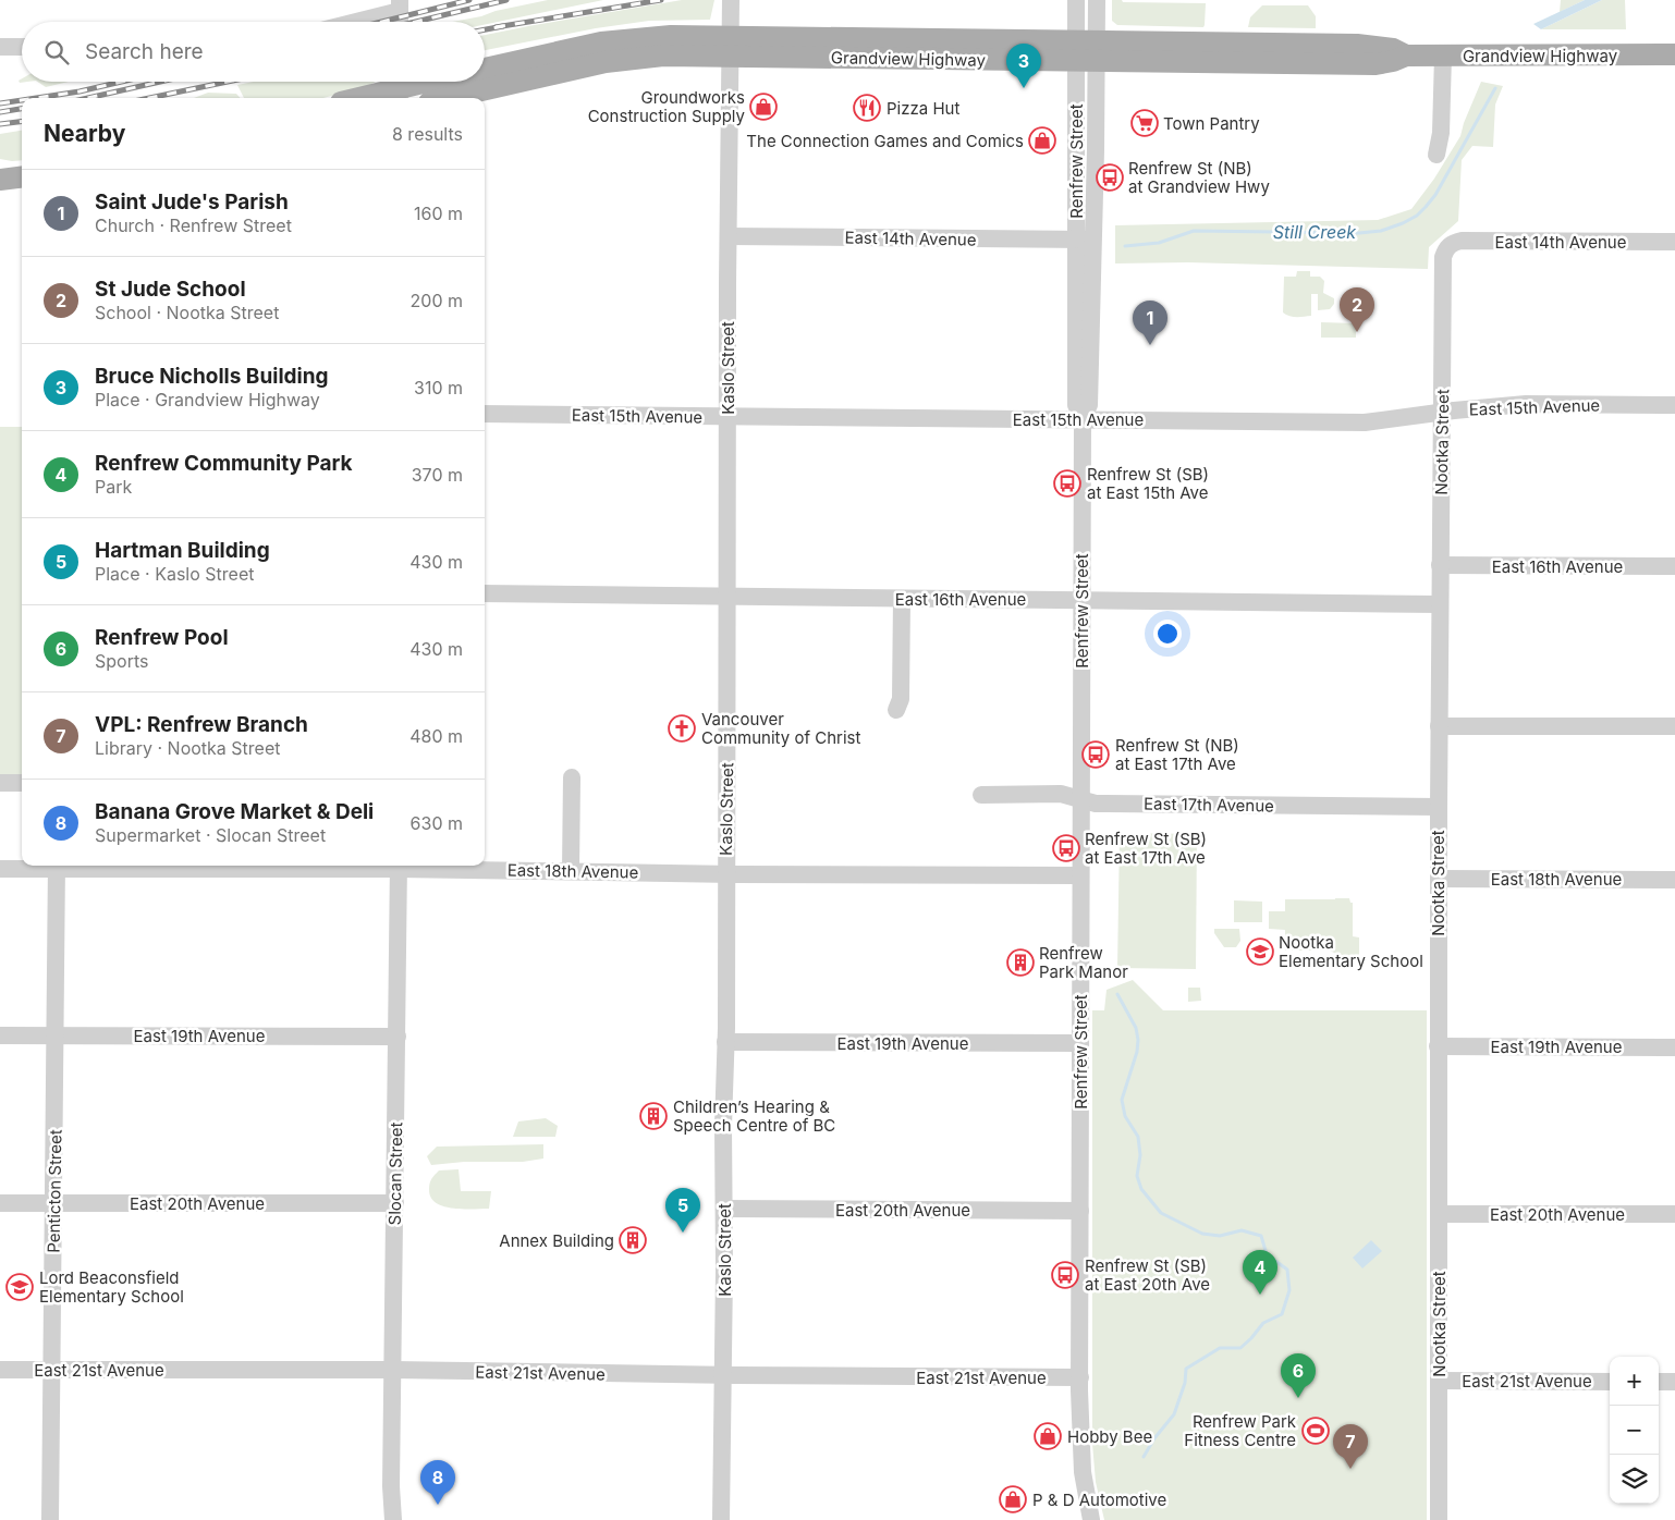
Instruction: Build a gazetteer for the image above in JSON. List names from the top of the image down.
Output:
{
  "streets": {
    "main road": ["Grandview Highway"],
    "street": [
      "Renfrew Street",
      "East 14th Avenue",
      "Kaslo Street",
      "East 15th Avenue",
      "Nootka Street",
      "East 16th Avenue",
      "East 17th Avenue",
      "East 18th Avenue",
      "East 19th Avenue",
      "Slocan Street",
      "Penticton Street",
      "East 20th Avenue",
      "East 21st Avenue"
    ]
  },
  "crossings": [
    ["Grandview Highway", "Renfrew Street"],
    ["Grandview Highway", "Kaslo Street"],
    ["Renfrew Street", "East 14th Avenue"],
    ["Renfrew Street", "East 15th Avenue"],
    ["Renfrew Street", "East 16th Avenue"],
    ["Renfrew Street", "East 17th Avenue"],
    ["Renfrew Street", "East 18th Avenue"],
    ["Renfrew Street", "East 19th Avenue"],
    ["Renfrew Street", "East 20th Avenue"],
    ["Renfrew Street", "East 21st Avenue"],
    ["East 14th Avenue", "Kaslo Street"],
    ["East 14th Avenue", "Nootka Street"],
    ["Kaslo Street", "East 15th Avenue"],
    ["Kaslo Street", "East 16th Avenue"],
    ["Kaslo Street", "East 18th Avenue"],
    ["Kaslo Street", "East 19th Avenue"],
    ["Kaslo Street", "East 20th Avenue"],
    ["Kaslo Street", "East 21st Avenue"],
    ["East 15th Avenue", "Nootka Street"],
    ["Nootka Street", "East 16th Avenue"],
    ["Nootka Street", "East 17th Avenue"],
    ["Nootka Street", "East 18th Avenue"],
    ["Nootka Street", "East 19th Avenue"],
    ["Nootka Street", "East 20th Avenue"],
    ["Nootka Street", "East 21st Avenue"],
    ["East 19th Avenue", "Slocan Street"],
    ["East 19th Avenue", "Penticton Street"],
    ["Slocan Street", "East 20th Avenue"],
    ["Slocan Street", "East 21st Avenue"],
    ["Penticton Street", "East 20th Avenue"],
    ["Penticton Street", "East 21st Avenue"]
  ],
  "water": ["Still Creek"],
  "places": {
    "shop": [
      "Groundworks Construction Supply",
      "The Connection Games and Comics",
      "Hobby Bee",
      "P & D Automotive"
    ],
    "restaurant": ["Pizza Hut"],
    "supermarket": ["Town Pantry"],
    "bus stop": [
      "Renfrew St (NB) at Grandview Hwy",
      "Renfrew St (SB) at East 15th Ave",
      "Renfrew St (NB) at East 17th Ave",
      "Renfrew St (SB) at East 17th Ave",
      "Renfrew St (SB) at East 20th Ave"
    ],
    "church": ["Vancouver Community of Christ"],
    "school or university": ["Nootka Elementary School", "Lord Beaconsfield Elementary School"],
    "building": ["Renfrew Park Manor", "Children’s Hearing & Speech Centre of BC", "Annex Building"],
    "sports": ["Renfrew Park Fitness Centre"]
  },
  "page": {
    "search": "Search here",
    "pins": [
      "3",
      "2",
      "1",
      "5",
      "4",
      "6",
      "7",
      "8"
    ],
    "heading": ["Nearby", "8 results"],
    "list": [
      {
        "mark": "1",
        "name": "Saint Jude's Parish",
        "note": "Church · Renfrew Street",
        "value": "160 m"
      },
      {
        "mark": "2",
        "name": "St Jude School",
        "note": "School · Nootka Street",
        "value": "200 m"
      },
      {
        "mark": "3",
        "name": "Bruce Nicholls Building",
        "note": "Place · Grandview Highway",
        "value": "310 m"
      },
      {
        "mark": "4",
        "name": "Renfrew Community Park",
        "note": "Park",
        "value": "370 m"
      },
      {
        "mark": "5",
        "name": "Hartman Building",
        "note": "Place · Kaslo Street",
        "value": "430 m"
      },
      {
        "mark": "6",
        "name": "Renfrew Pool",
        "note": "Sports",
        "value": "430 m"
      },
      {
        "mark": "7",
        "name": "VPL: Renfrew Branch",
        "note": "Library · Nootka Street",
        "value": "480 m"
      },
      {
        "mark": "8",
        "name": "Banana Grove Market & Deli",
        "note": "Supermarket · Slocan Street",
        "value": "630 m"
      }
    ],
    "map_buttons": ["+", "−"]
  }
}
